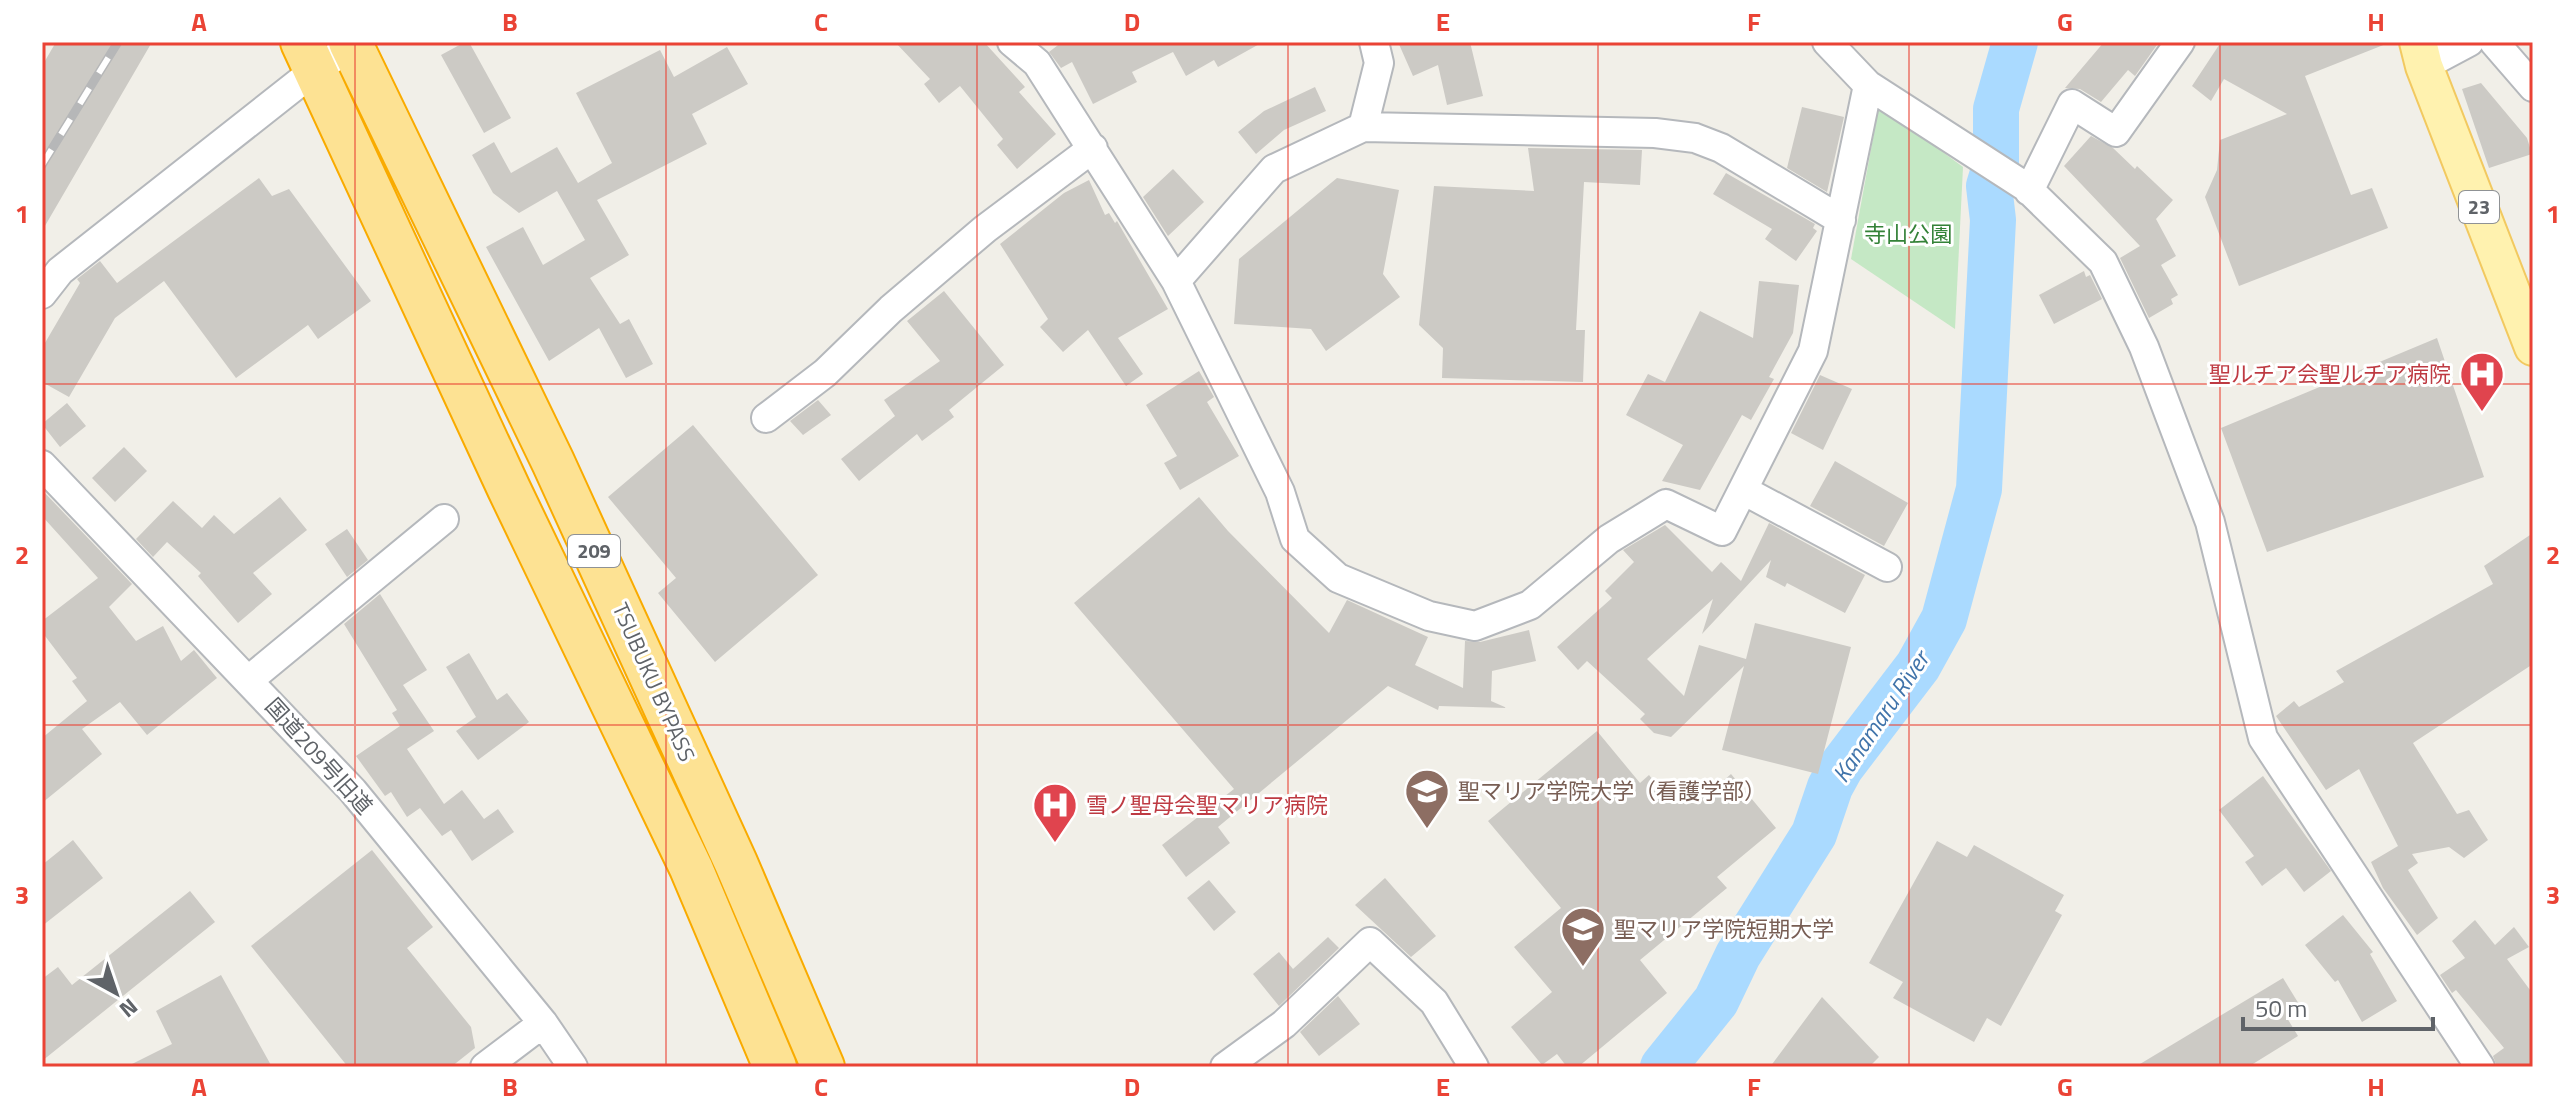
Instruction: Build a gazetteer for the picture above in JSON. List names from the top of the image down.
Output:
{
  "streets": {
    "highway": ["209", "TSUBUKU BYPASS"],
    "main road": ["23"],
    "street": ["国道209号旧道"]
  },
  "water": ["Kanamaru River"],
  "parks": ["寺山公園"],
  "places": {
    "hospital": ["聖ルチア会聖ルチア病院", "雪ノ聖母会聖マリア病院"],
    "school or university": ["聖マリア学院大学（看護学部）", "聖マリア学院短期大学"]
  },
  "scale_bar": "50 m",
  "north": "bottom right",
  "grid": {
    "columns": [
      "A",
      "B",
      "C",
      "D",
      "E",
      "F",
      "G",
      "H"
    ],
    "rows": ["1", "2", "3"]
  }
}
